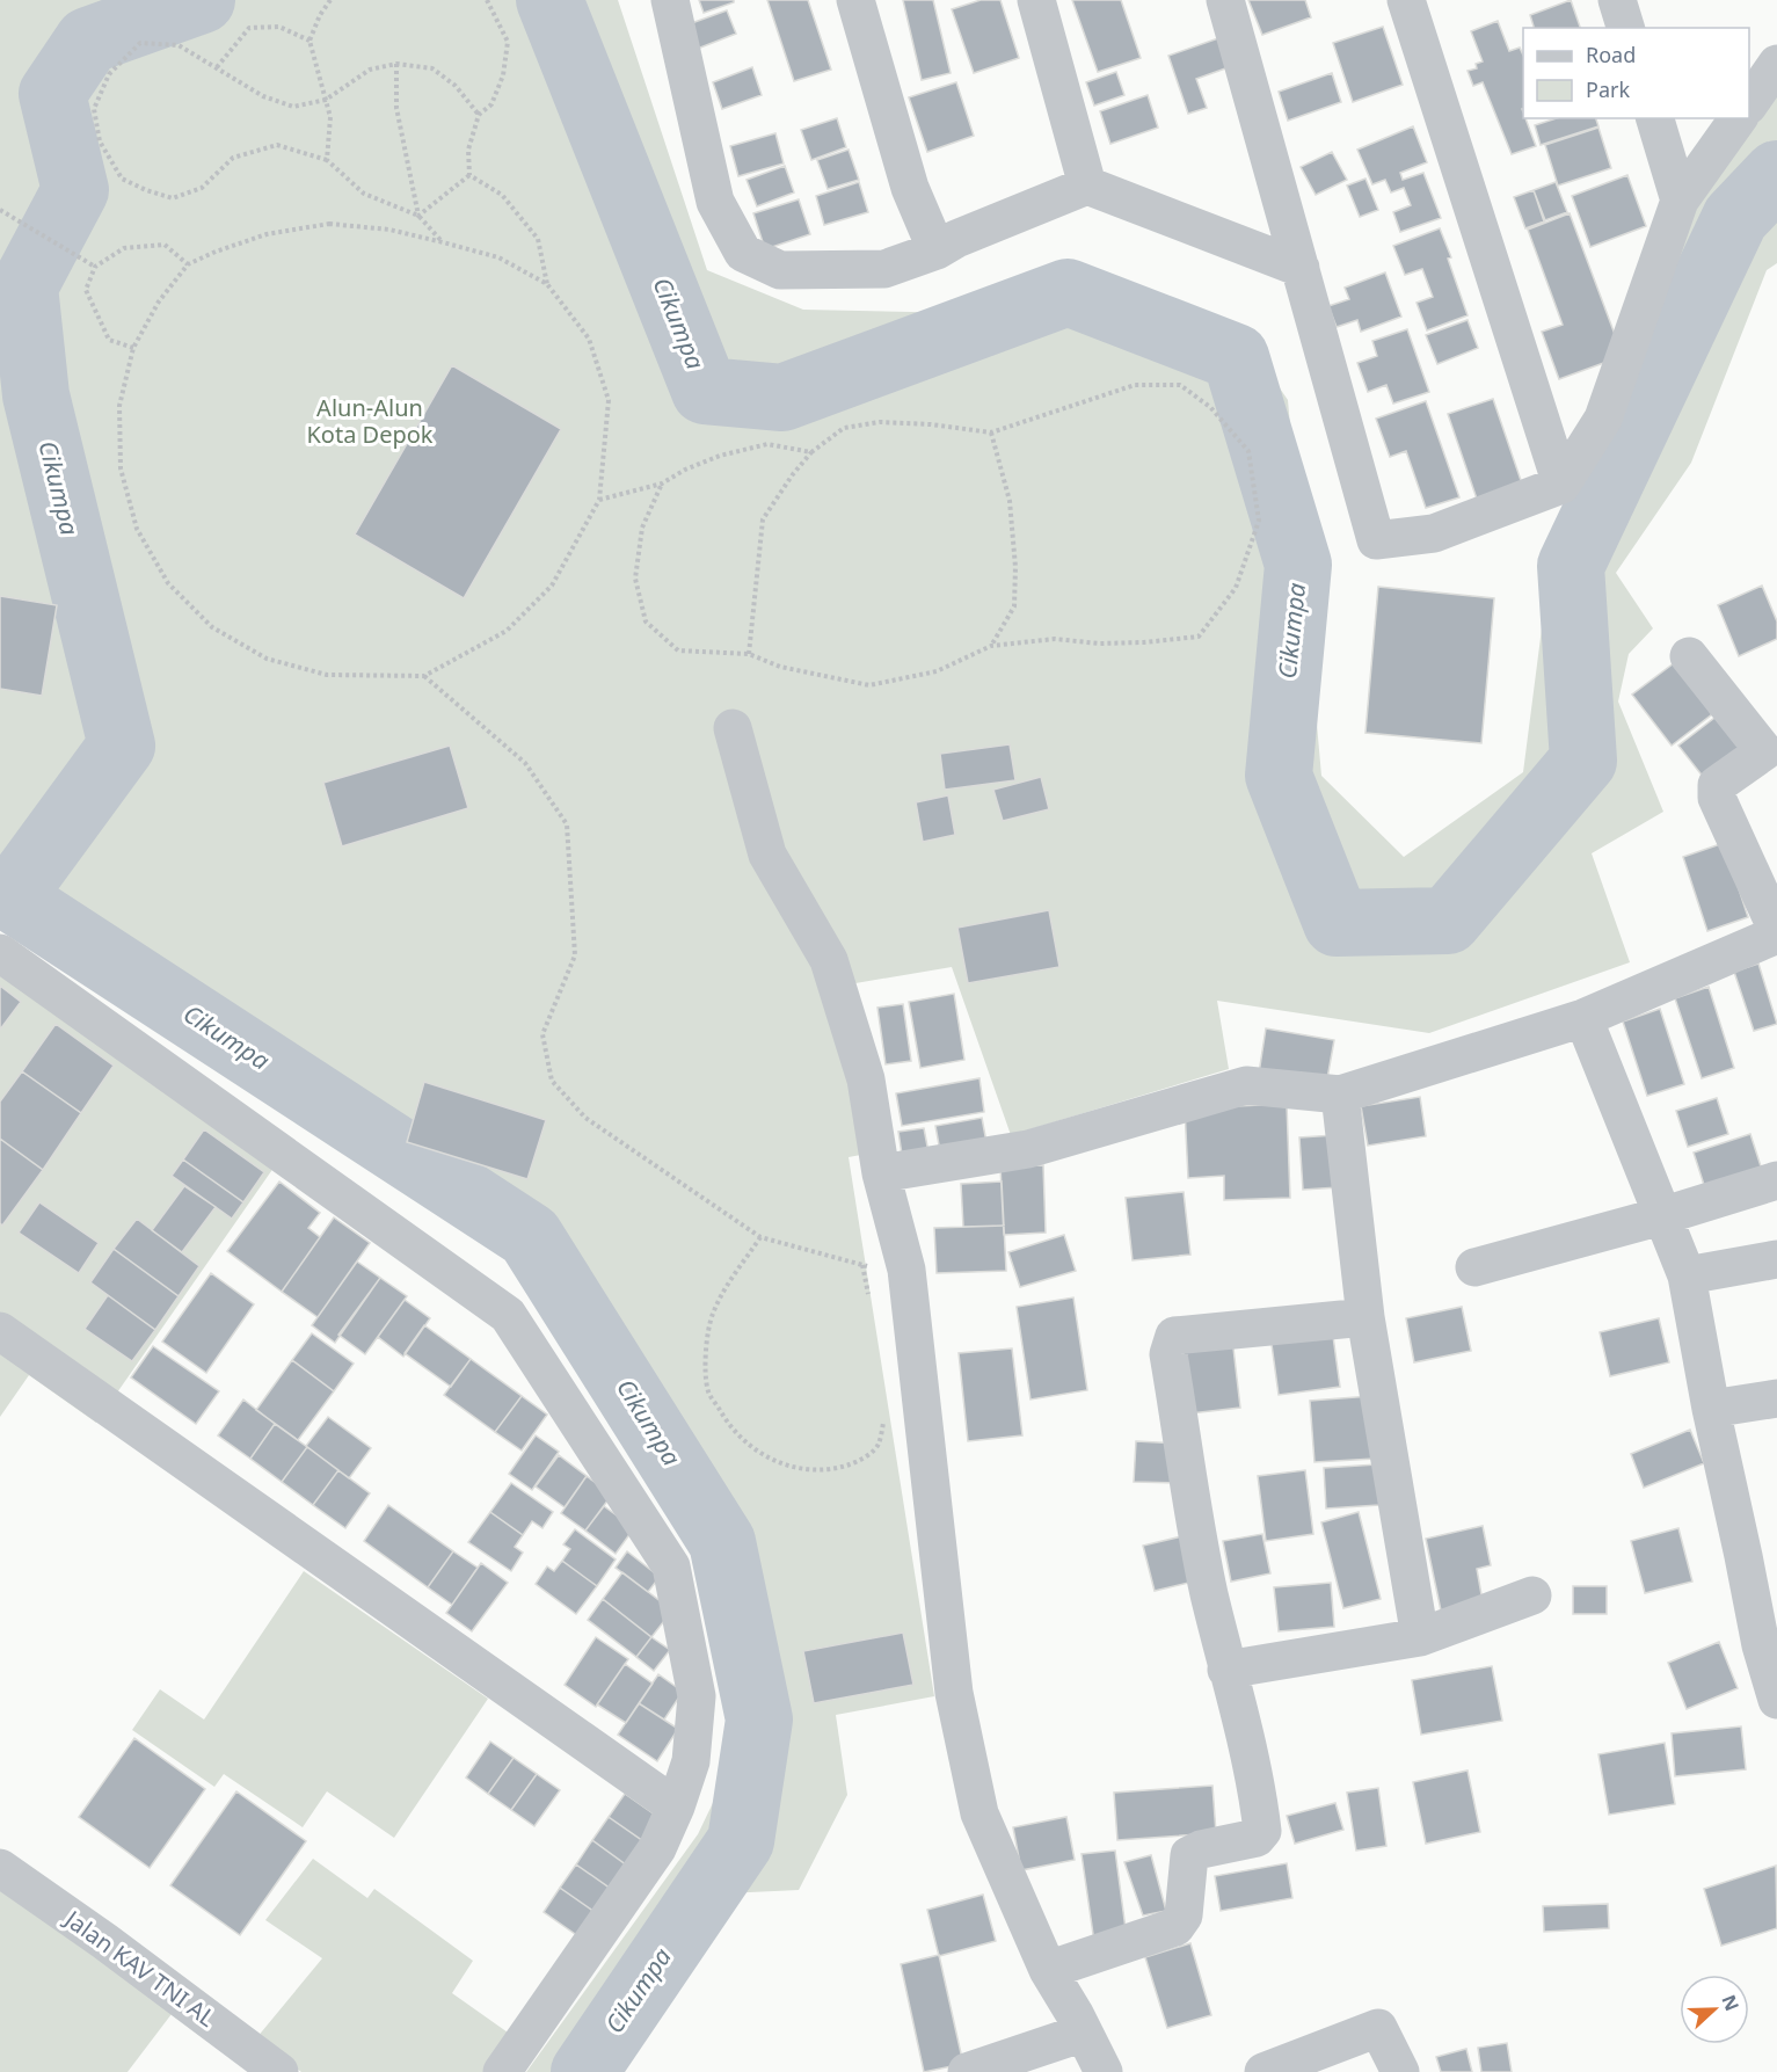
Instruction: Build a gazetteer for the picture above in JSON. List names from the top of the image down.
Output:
{
  "streets": {
    "street": ["Jalan KAV TNI AL"]
  },
  "water": ["Cikumpa"],
  "parks": ["Alun-Alun Kota Depok"],
  "legend": ["Road", "Park"],
  "north": "right"
}
